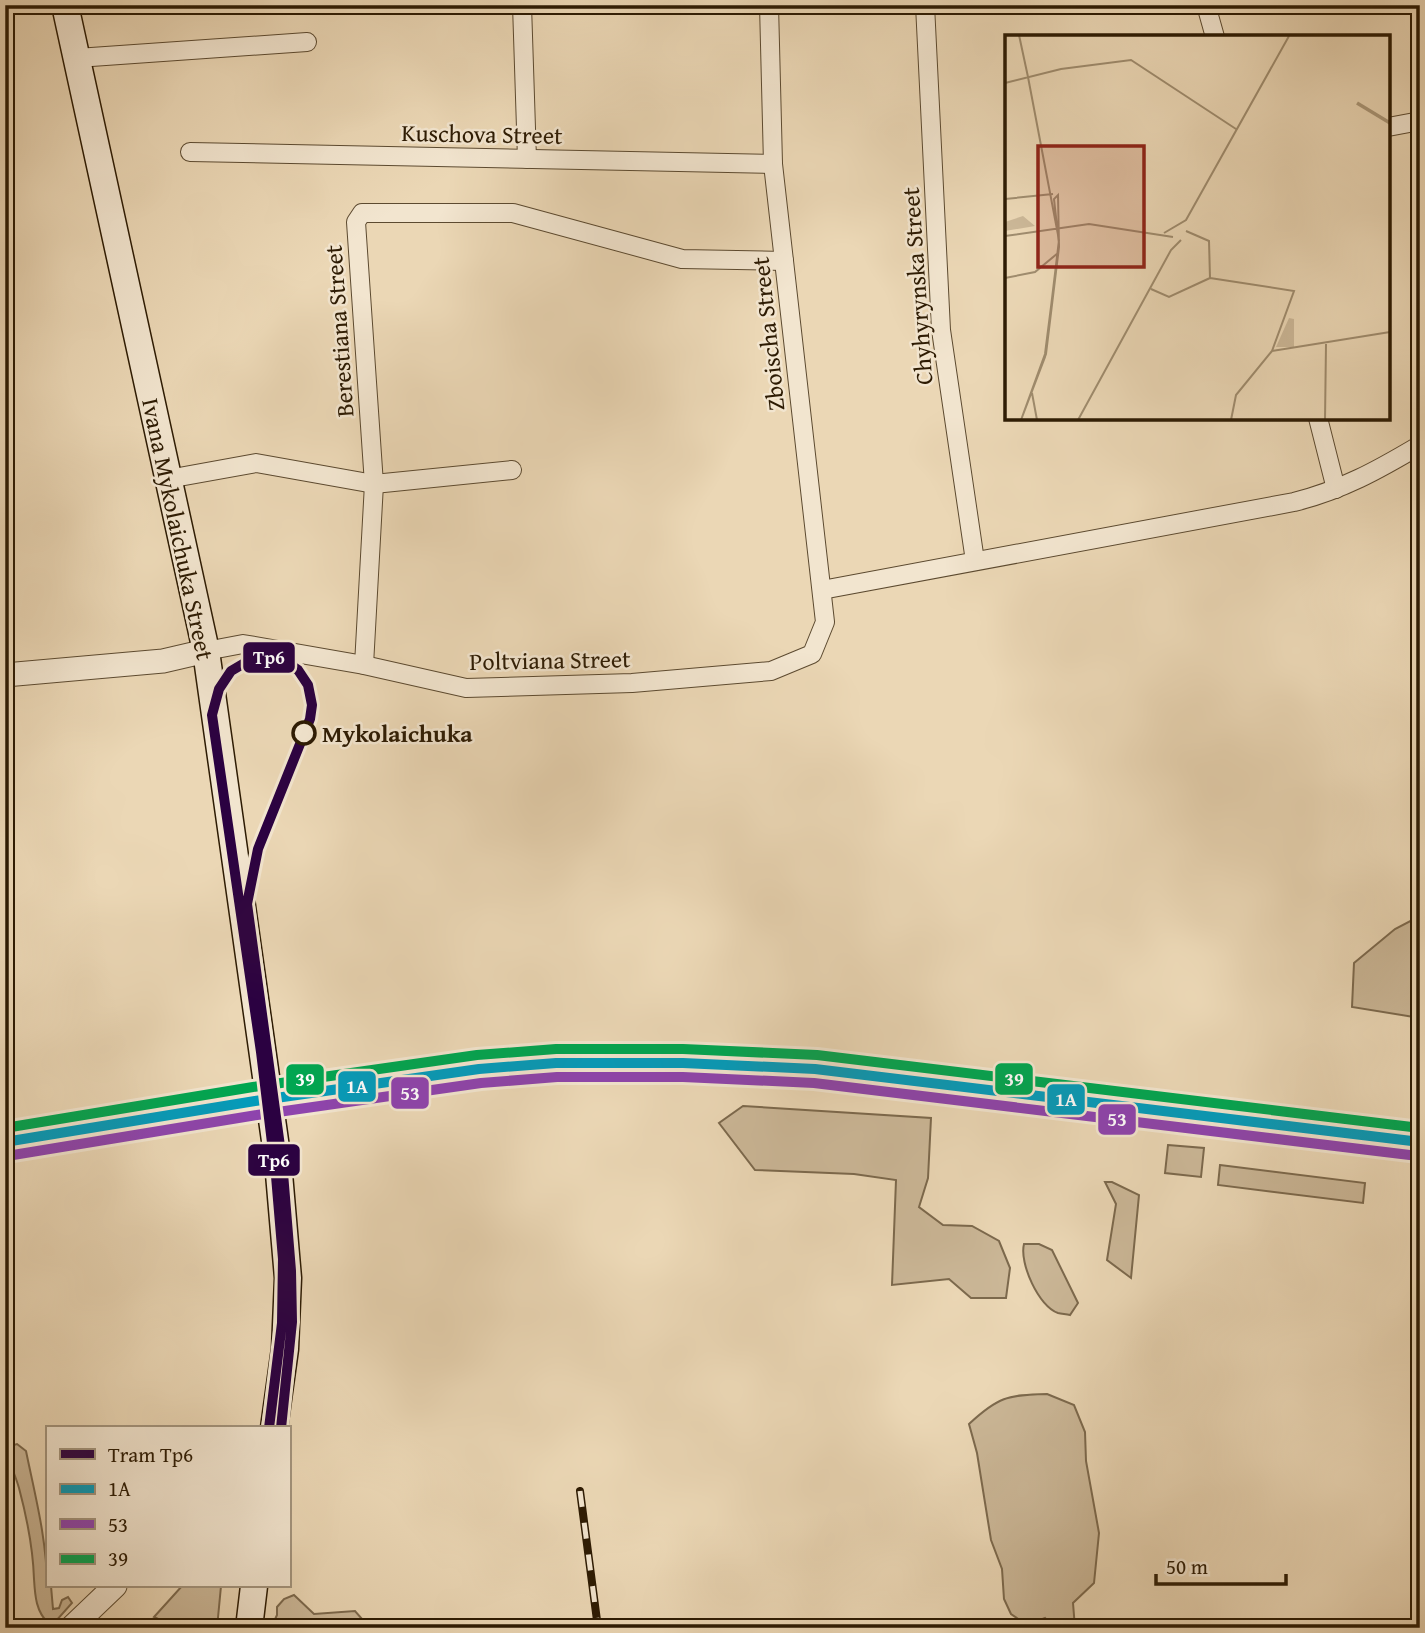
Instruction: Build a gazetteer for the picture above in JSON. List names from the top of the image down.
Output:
{
  "streets": {
    "main road": ["Ivana Mykolaichuka Street"],
    "street": [
      "Kuschova Street",
      "Chyhyrynska Street",
      "Berestiana Street",
      "Zboischa Street",
      "Poltviana Street"
    ]
  },
  "crossings": [
    ["Kuschova Street", "Zboischa Street"],
    ["Berestiana Street", "Zboischa Street"],
    ["Berestiana Street", "Poltviana Street"],
    ["Zboischa Street", "Poltviana Street"],
    ["Ivana Mykolaichuka Street", "Poltviana Street"]
  ],
  "places": ["Mykolaichuka"],
  "lines": [
    "tram line Тр6",
    "transit line 39",
    "transit line 1А",
    "transit line 53"
  ],
  "legend": [
    "Tram Тр6",
    "1А",
    "53",
    "39"
  ],
  "scale_bar": "50 m"
}
